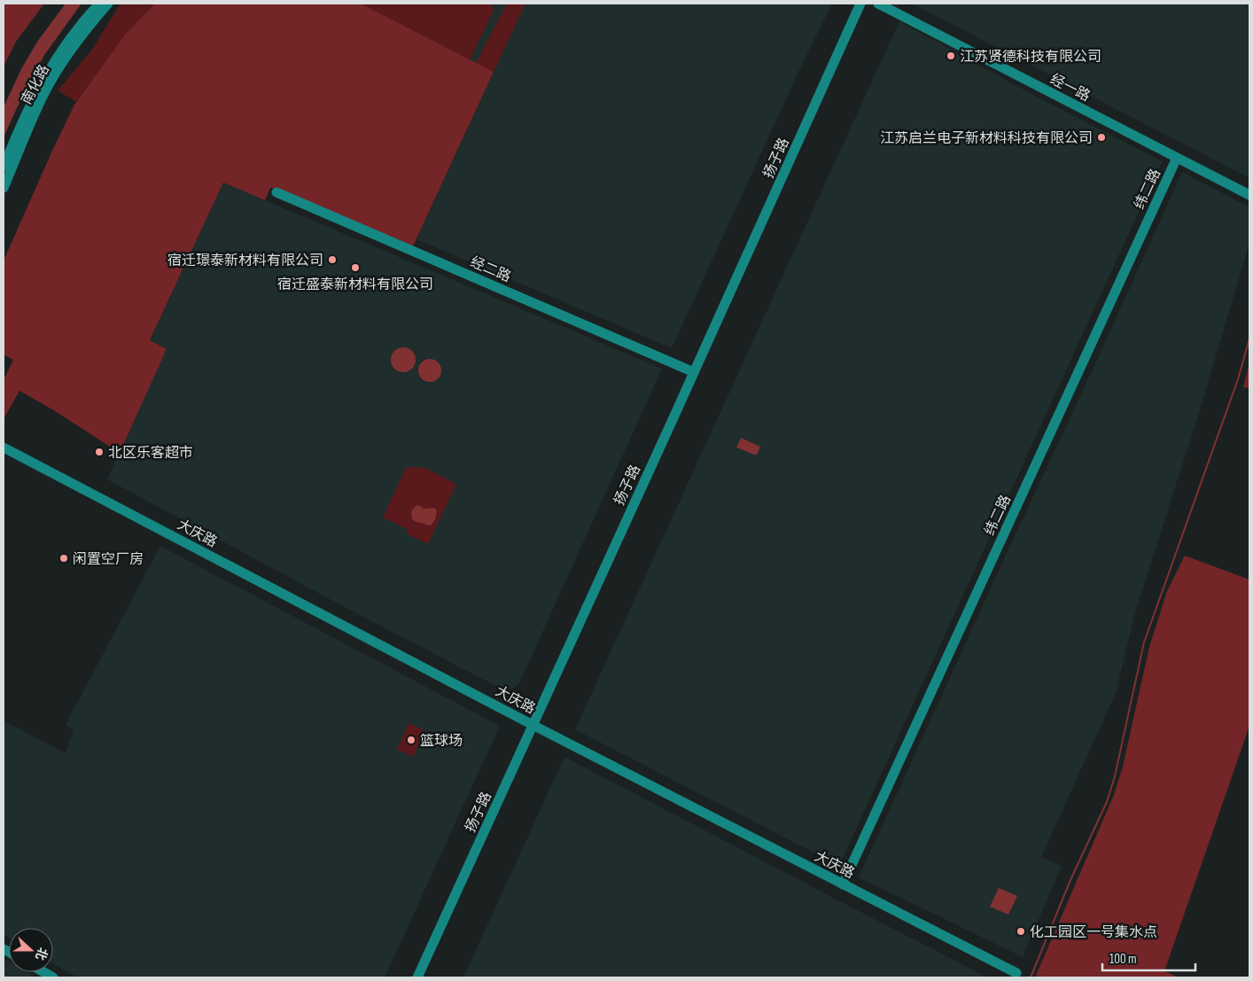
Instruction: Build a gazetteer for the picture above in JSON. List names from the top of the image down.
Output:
{
  "streets": {
    "street": [
      "南化路",
      "经一路",
      "扬子路",
      "纬二路",
      "经二路",
      "大庆路"
    ]
  },
  "crossings": [
    ["经一路", "纬二路"],
    ["扬子路", "经二路"],
    ["扬子路", "大庆路"],
    ["纬二路", "大庆路"]
  ],
  "places": [
    "江苏贤德科技有限公司",
    "江苏启兰电子新材料科技有限公司",
    "宿迁璟泰新材料有限公司",
    "宿迁盛泰新材料有限公司",
    "北区乐客超市",
    "闲置空厂房",
    "篮球场",
    "化工园区一号集水点"
  ],
  "scale_bar": "100 m",
  "north": "right"
}
